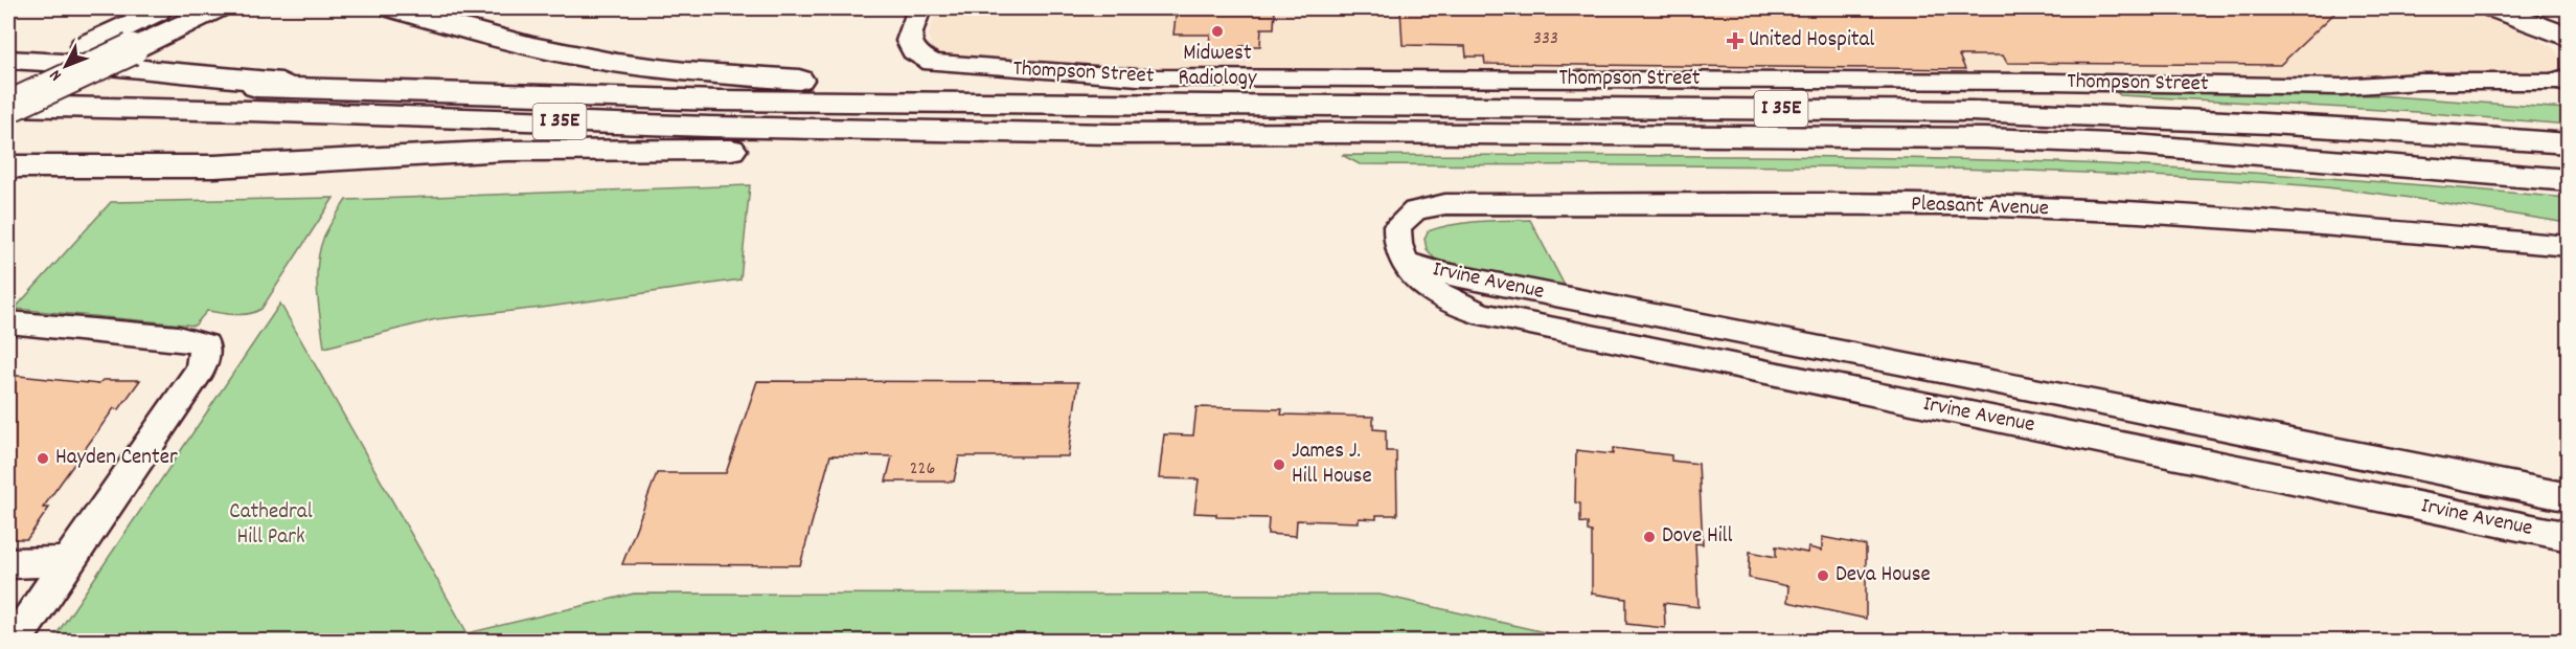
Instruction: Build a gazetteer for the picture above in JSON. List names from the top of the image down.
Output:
{
  "streets": {
    "main road": ["I 35E"],
    "street": ["Thompson Street", "Pleasant Avenue", "Irvine Avenue"]
  },
  "crossings": [
    ["Pleasant Avenue", "Irvine Avenue"]
  ],
  "parks": ["Cathedral Hill Park"],
  "places": {
    "other": [
      "Midwest Radiology",
      "Hayden Center",
      "James J. Hill House",
      "Dove Hill",
      "Deva House"
    ],
    "health": ["United Hospital"]
  },
  "house_numbers": ["333", "226"],
  "north": "bottom left"
}
